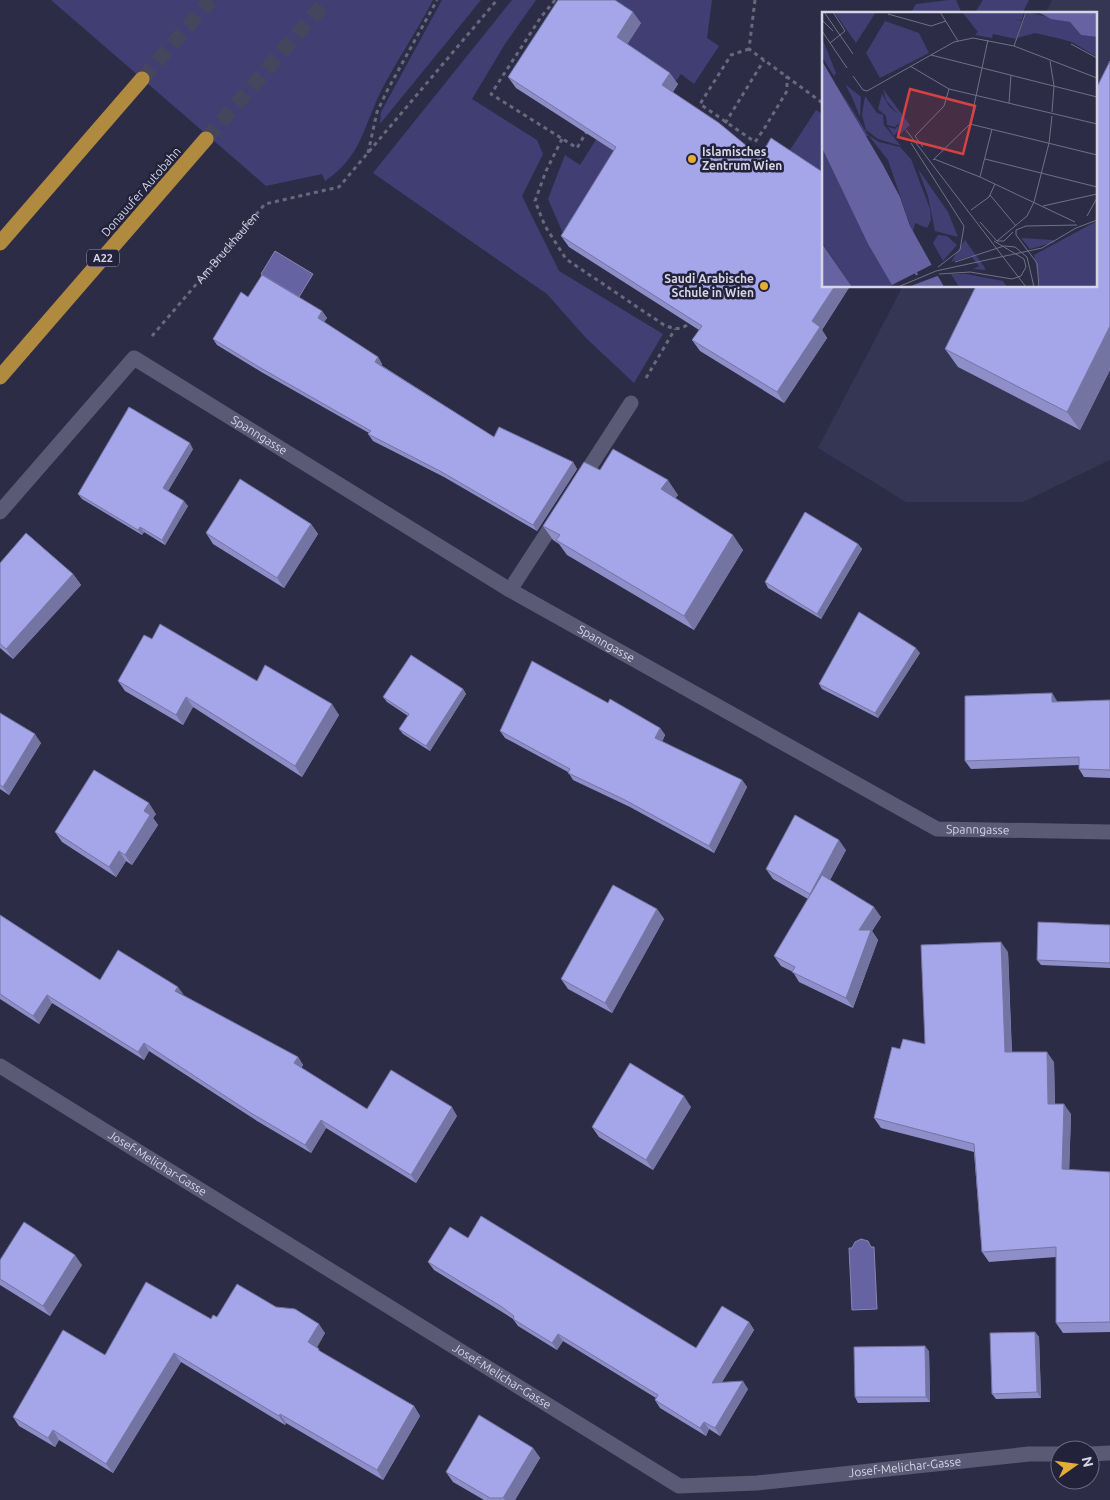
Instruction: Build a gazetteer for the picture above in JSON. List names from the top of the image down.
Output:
{
  "streets": {
    "highway": ["Donauufer Autobahn", "A22"],
    "street": ["Spanngasse", "Josef-Melichar-Gasse"],
    "path": ["Am Bruckhaufen"]
  },
  "crossings": [
    ["Am Bruckhaufen", "Spanngasse"]
  ],
  "places": ["Islamisches Zentrum Wien", "Saudi Arabische Schule in Wien"],
  "north": "right"
}
